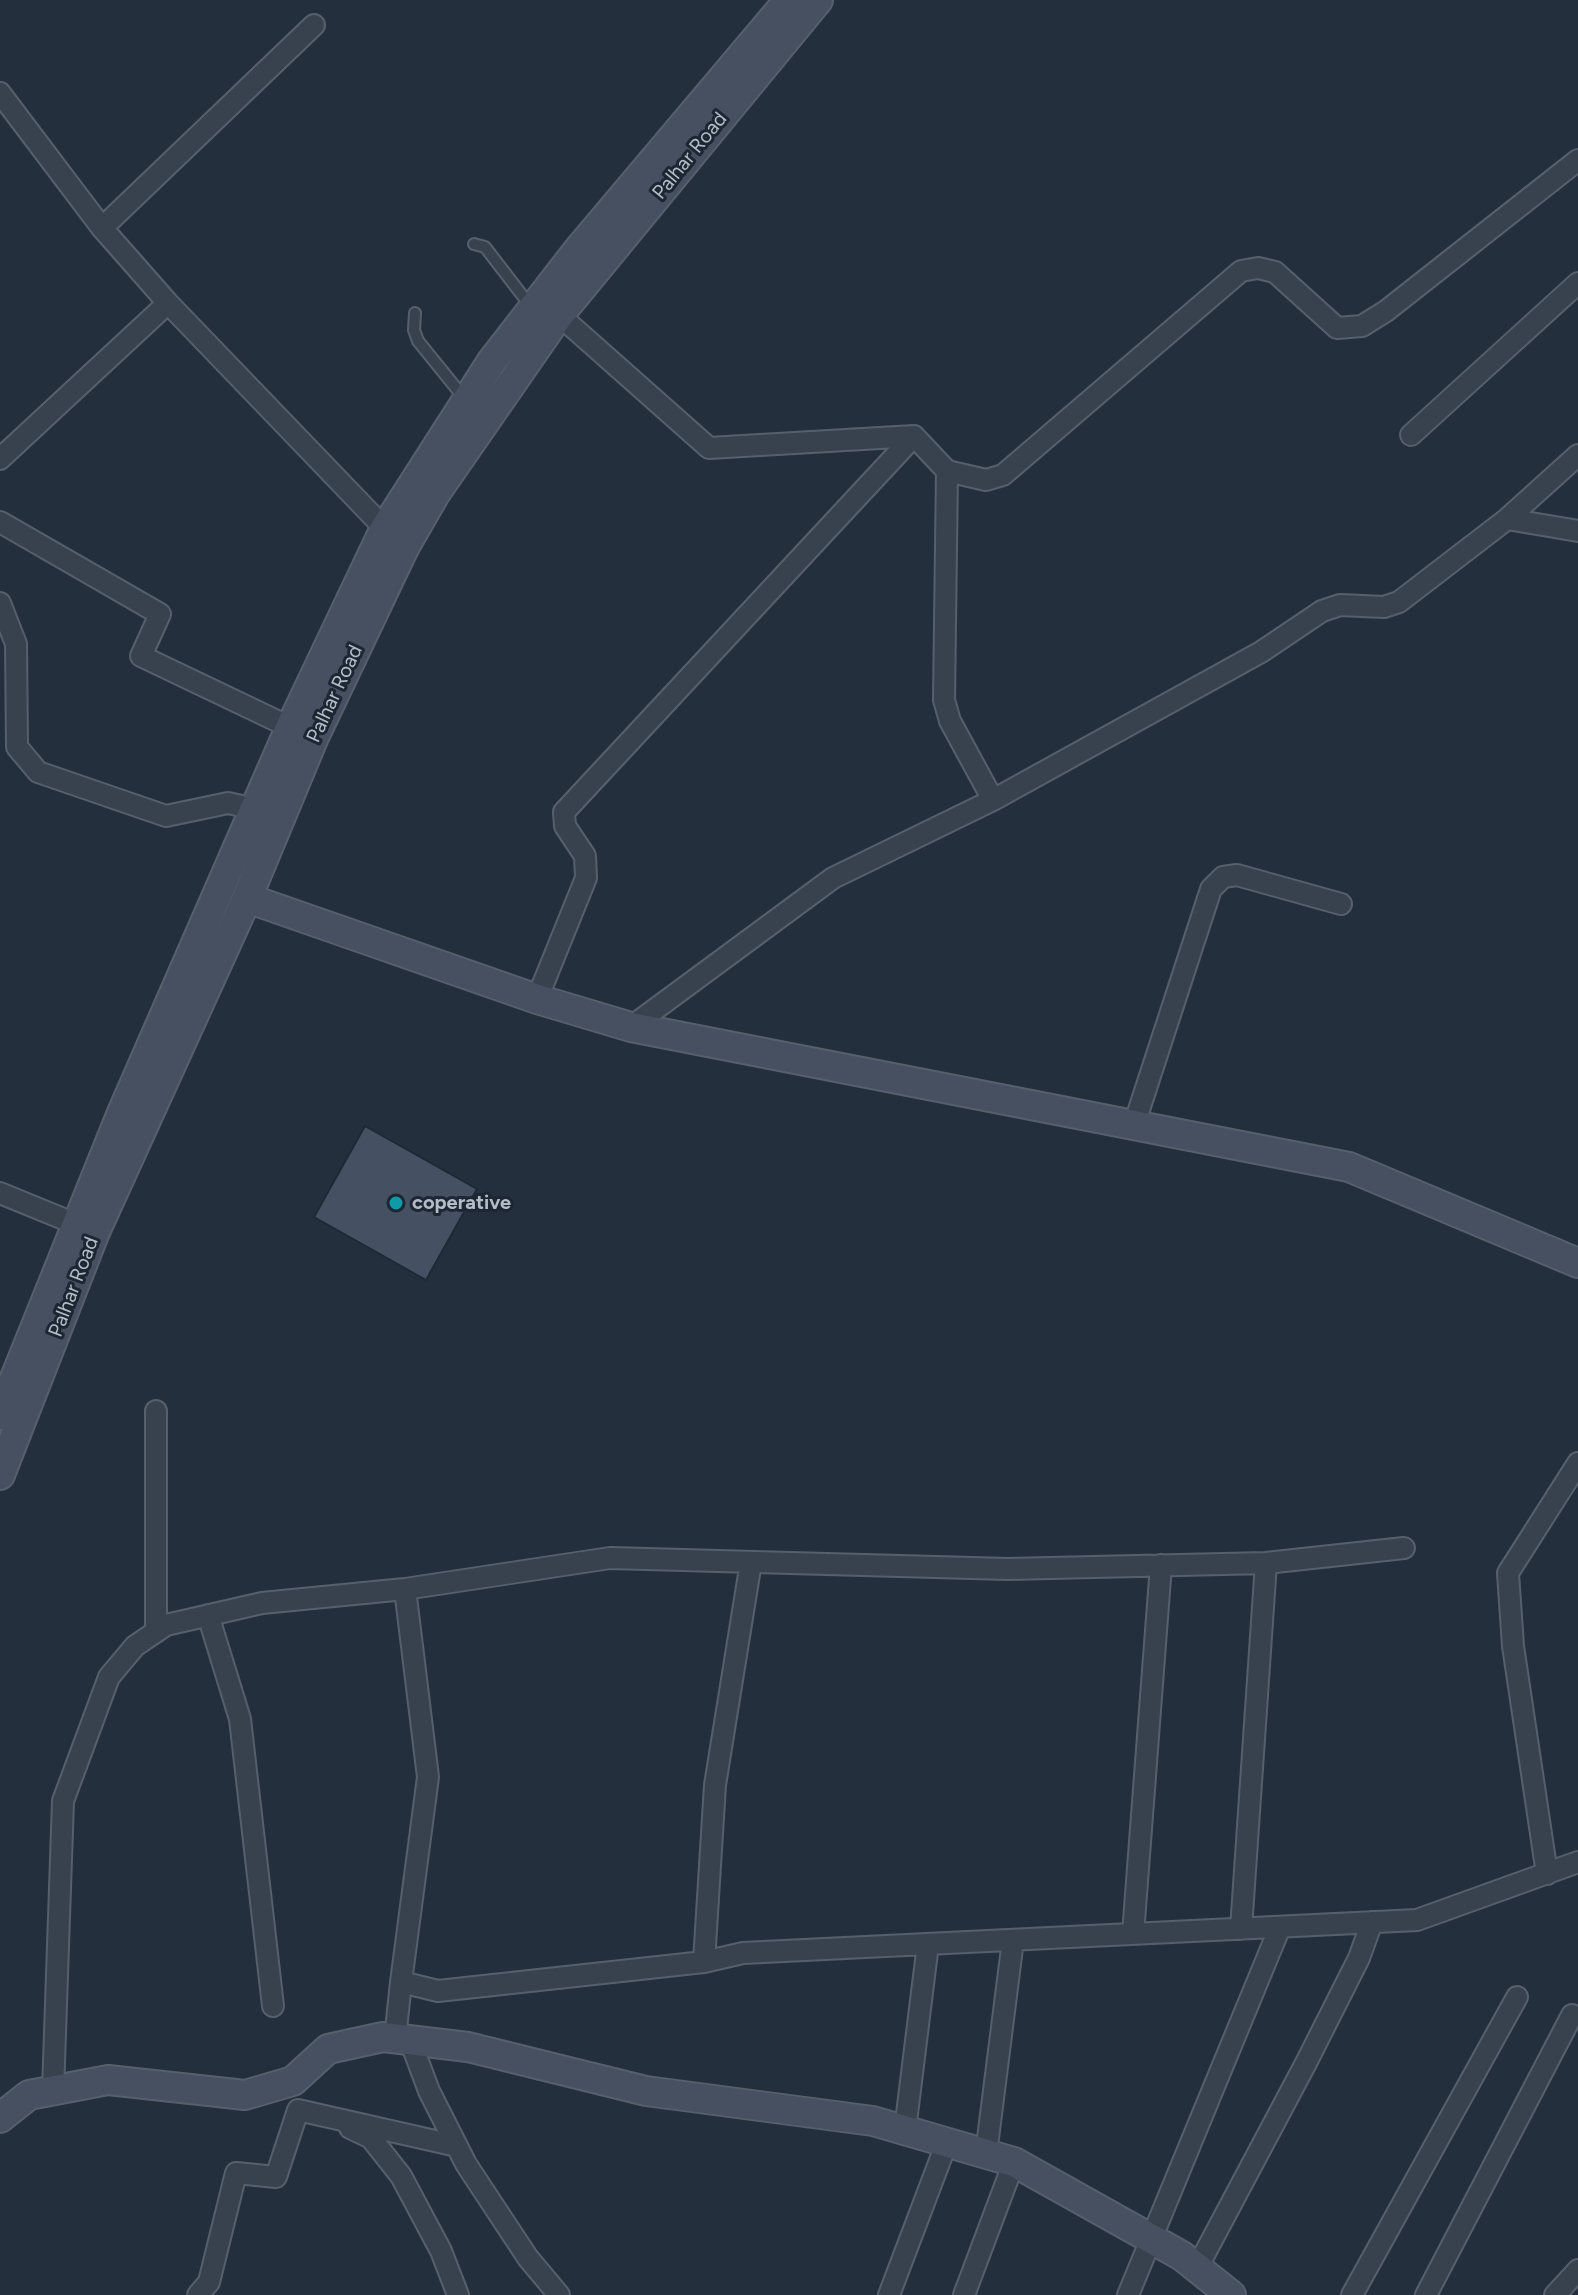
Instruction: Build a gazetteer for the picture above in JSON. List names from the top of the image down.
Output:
{
  "streets": {
    "main road": ["Palhar Road"]
  },
  "places": ["coperative"]
}
